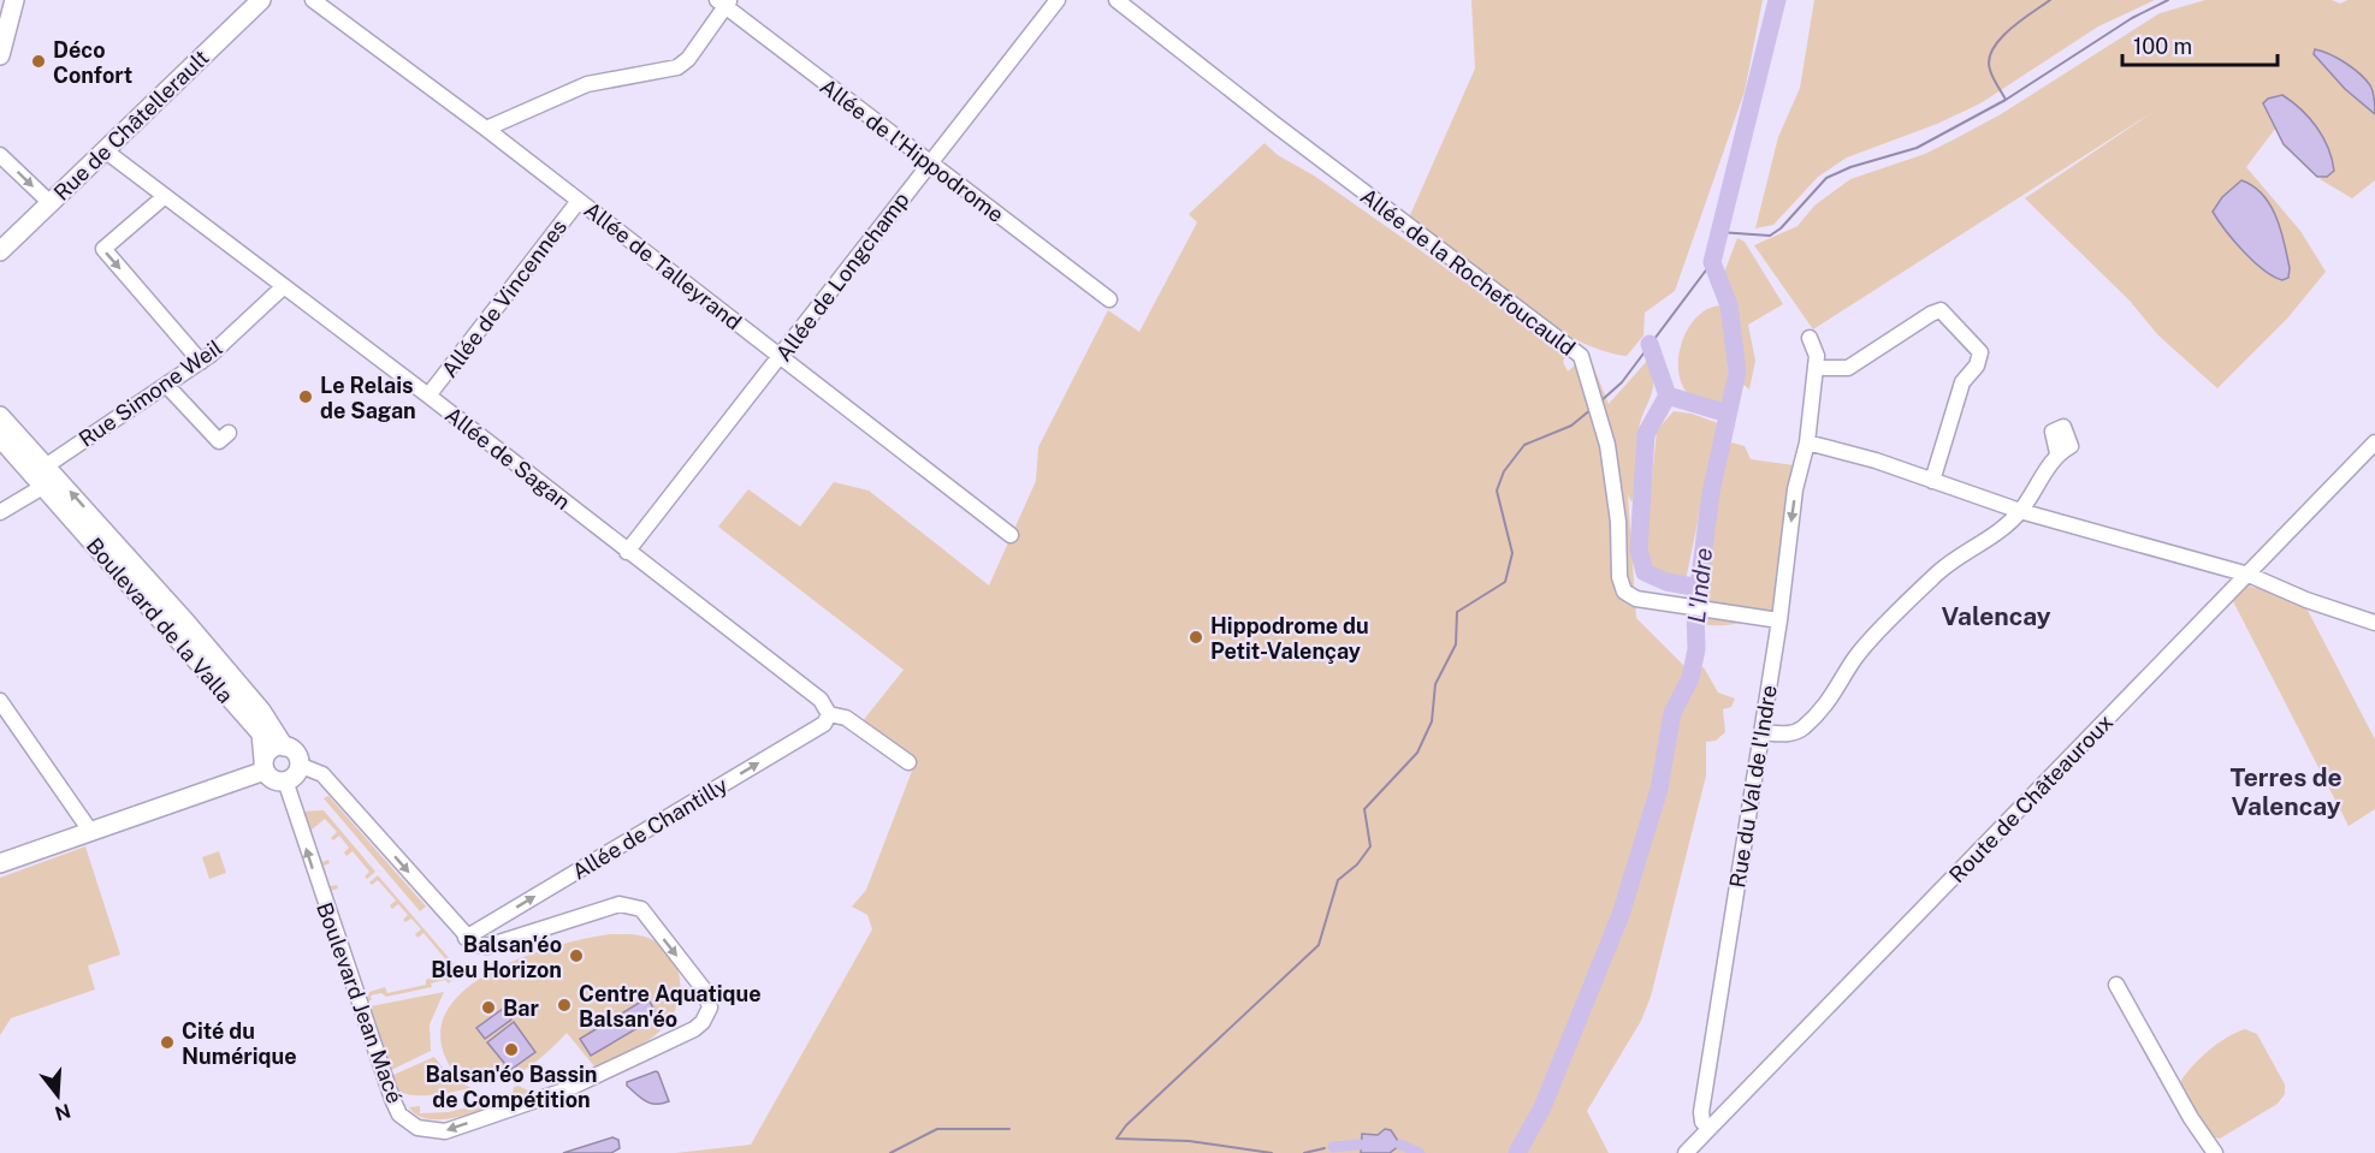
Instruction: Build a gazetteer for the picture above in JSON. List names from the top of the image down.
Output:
{
  "streets": {
    "main road": ["Rue de Châtellerault", "Boulevard de la Valla"],
    "street": [
      "Allée de l'Hippodrome",
      "Allée de Talleyrand",
      "Allée de la Rochefoucauld",
      "Allée de Longchamp",
      "Allée de Vincennes",
      "Rue Simone Weil",
      "Allée de Sagan",
      "Rue du Val de l'Indre",
      "Route de Châteauroux",
      "Allée de Chantilly",
      "Boulevard Jean Macé"
    ]
  },
  "crossings": [
    ["Rue de Châtellerault", "Allée de Sagan"],
    ["Allée de l'Hippodrome", "Allée de Longchamp"],
    ["Allée de Talleyrand", "Allée de Longchamp"],
    ["Allée de Talleyrand", "Allée de Vincennes"],
    ["Allée de la Rochefoucauld", "Rue du Val de l'Indre"],
    ["Allée de Longchamp", "Allée de Sagan"],
    ["Allée de Vincennes", "Allée de Sagan"],
    ["Rue Simone Weil", "Allée de Sagan"],
    ["Rue Simone Weil", "Boulevard de la Valla"],
    ["Allée de Sagan", "Allée de Chantilly"],
    ["Boulevard de la Valla", "Boulevard Jean Macé"],
    ["Rue du Val de l'Indre", "Route de Châteauroux"],
    ["Allée de Chantilly", "Boulevard Jean Macé"]
  ],
  "one_way": ["Allée de Chantilly"],
  "districts": ["Valencay", "Terres de Valencay"],
  "water": ["L'Indre"],
  "places": [
    "Déco Confort",
    "Le Relais de Sagan",
    "Hippodrome du Petit-Valençay",
    "Balsan'éo Bleu Horizon",
    "Centre Aquatique Balsan'éo",
    "Bar",
    "Cité du Numérique",
    "Balsan'éo Bassin de Compétition"
  ],
  "scale_bar": "100 m",
  "north": "bottom"
}
